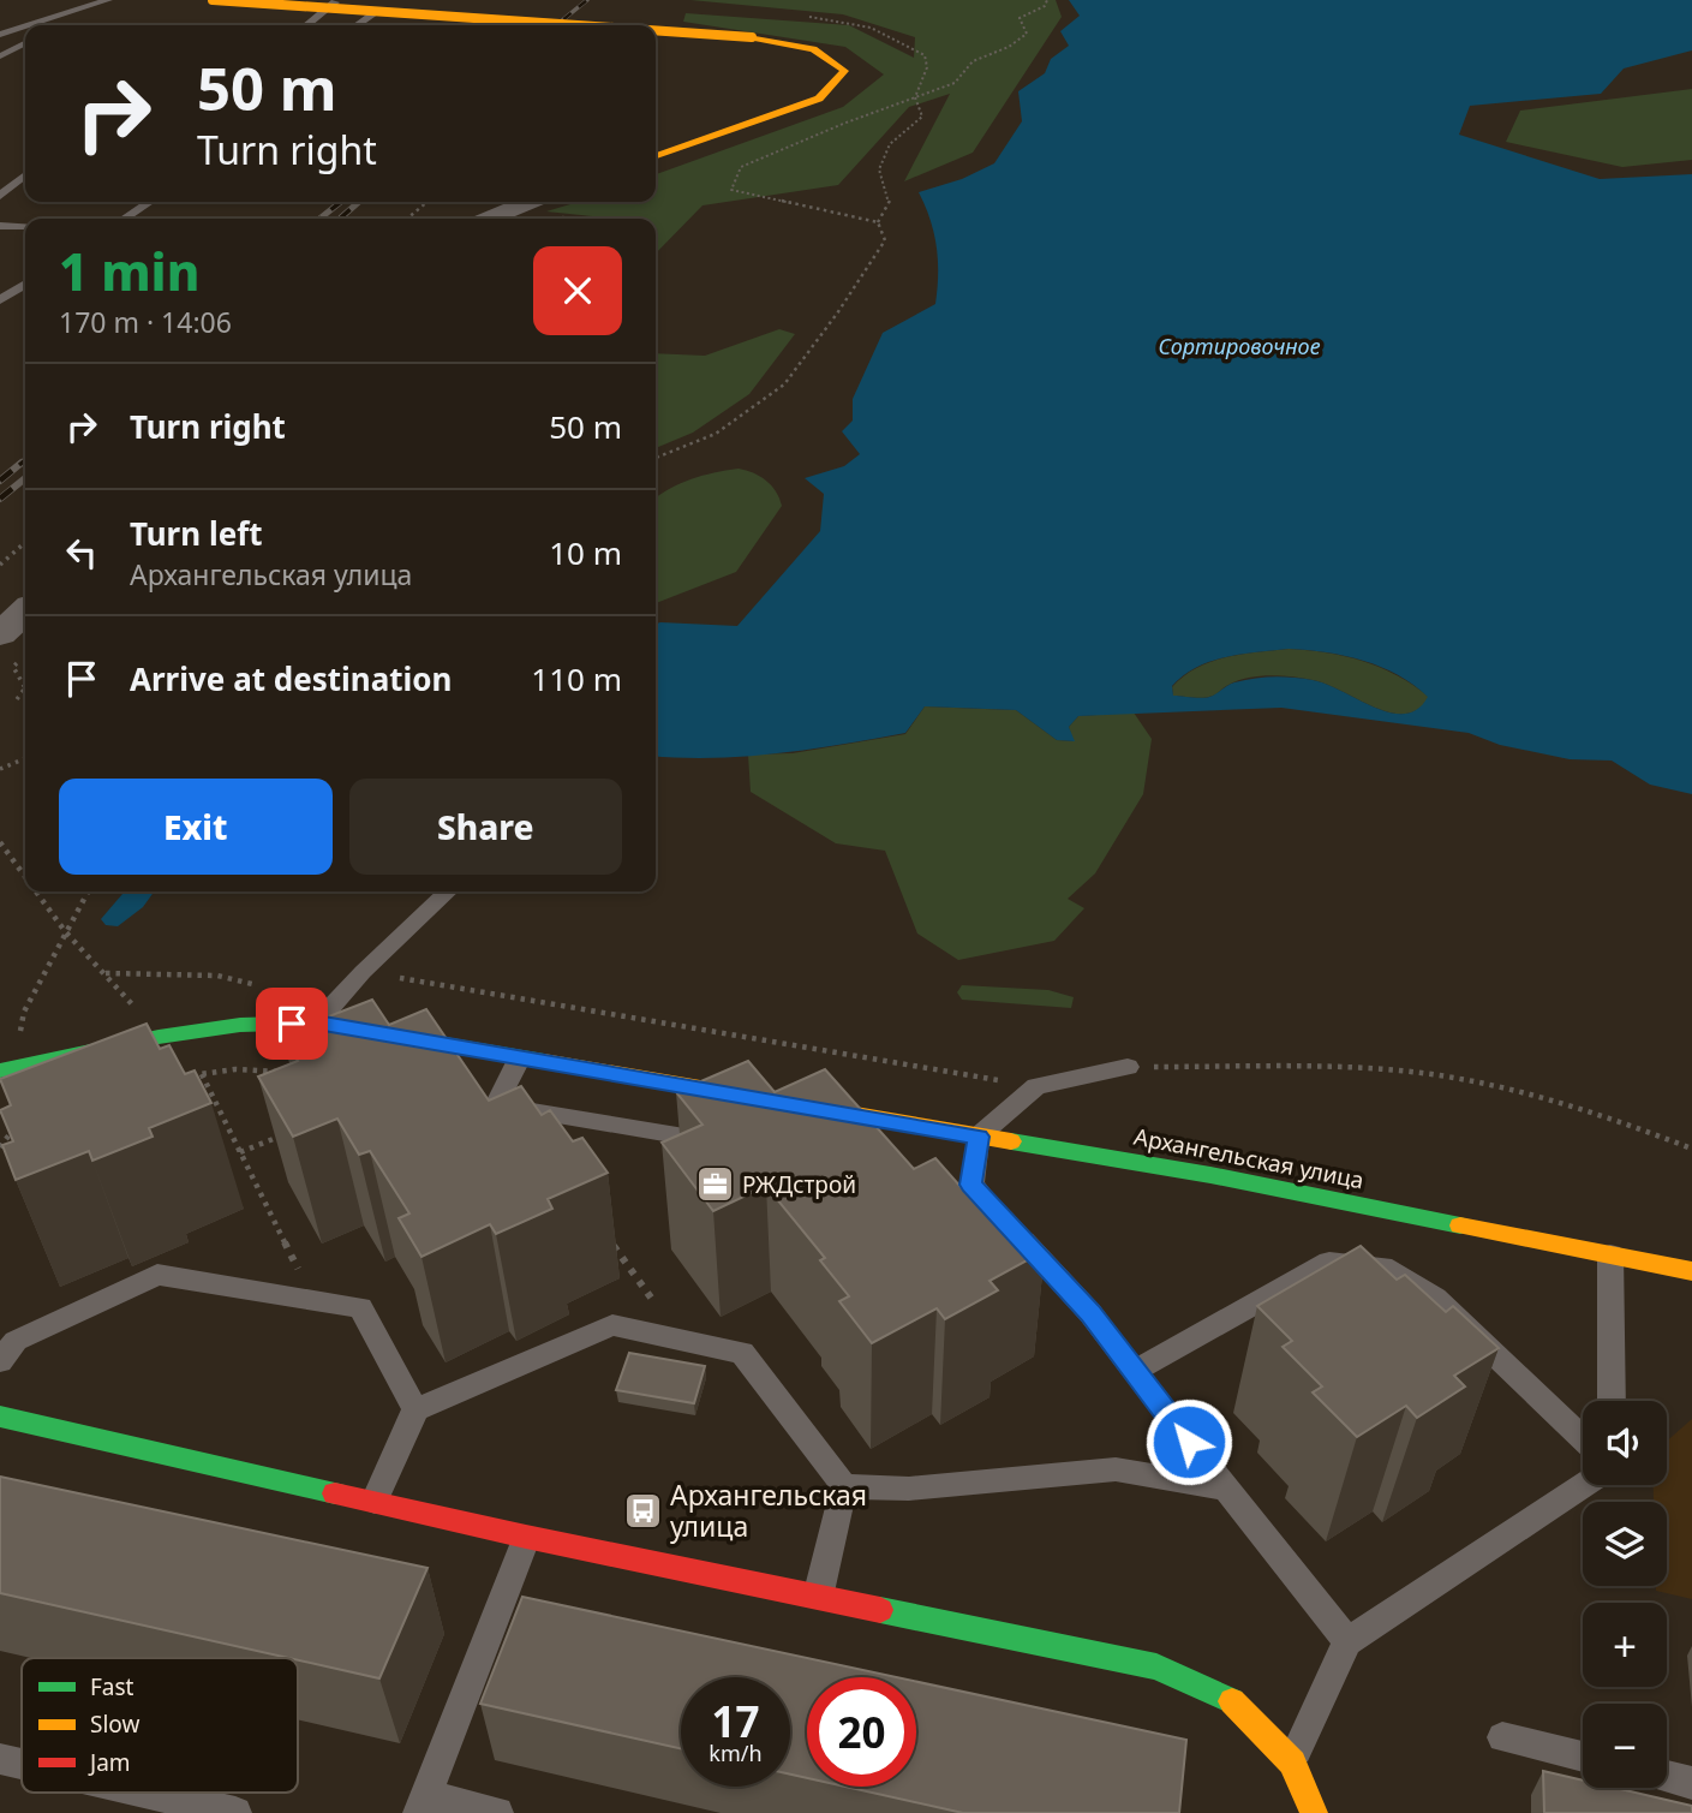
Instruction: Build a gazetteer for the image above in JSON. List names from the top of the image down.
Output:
{
  "streets": {
    "street": ["Архангельская улица"]
  },
  "water": ["Сортировочное"],
  "places": {
    "office": ["РЖДстрой"],
    "bus stop": ["Архангельская улица"]
  },
  "legend": ["Fast", "Slow", "Jam"],
  "page": {
    "turn": ["50 m", "Turn right"],
    "heading": ["1 min", "170 m · 14:06"],
    "list": [
      {
        "name": "Turn right",
        "value": "50 m"
      },
      {
        "name": "Turn left",
        "note": "Архангельская улица",
        "value": "10 m"
      },
      {
        "name": "Arrive at destination",
        "value": "110 m"
      }
    ],
    "buttons": ["Exit", "Share"],
    "map_buttons": ["+", "−"],
    "speed": "17 km/h",
    "limit": "20"
  }
}
